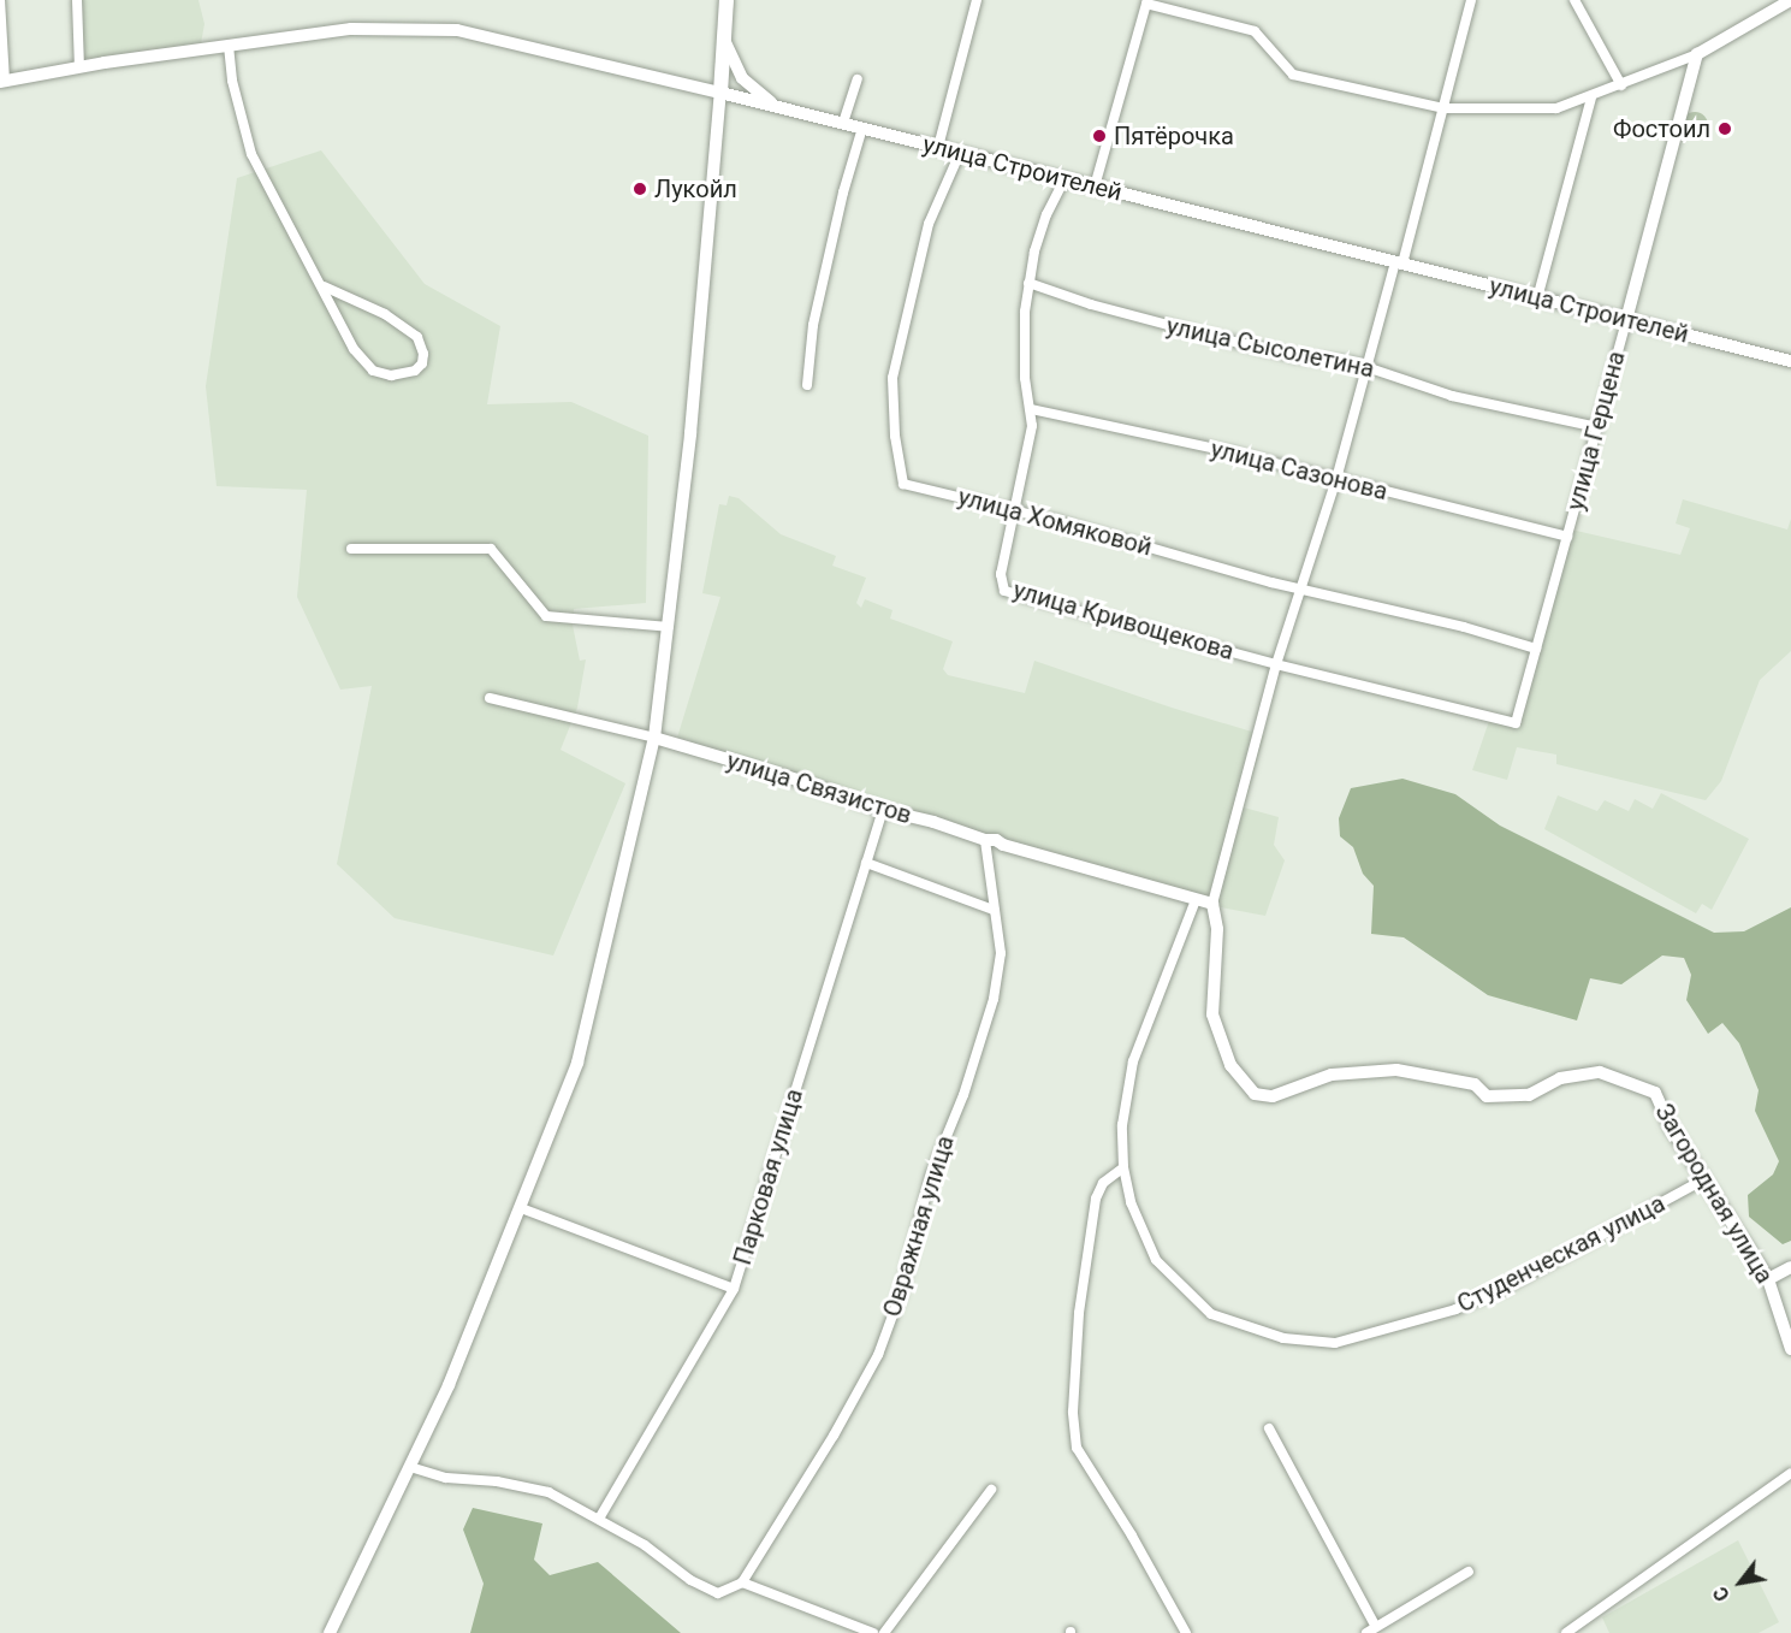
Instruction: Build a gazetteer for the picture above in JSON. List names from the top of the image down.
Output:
{
  "streets": {
    "main road": [
      "улица Строителей",
      "улица Герцена",
      "улица Связистов",
      "Загородная улица"
    ],
    "street": [
      "улица Сысолетина",
      "улица Сазонова",
      "улица Хомяковой",
      "улица Кривощекова",
      "Парковая улица",
      "Овражная улица",
      "Студенческая улица"
    ]
  },
  "crossings": [
    ["улица Строителей", "улица Герцена"],
    ["улица Строителей", "улица Хомяковой"],
    ["улица Сысолетина", "улица Герцена"],
    ["улица Герцена", "улица Сазонова"],
    ["улица Герцена", "улица Хомяковой"],
    ["улица Герцена", "улица Кривощекова"],
    ["улица Хомяковой", "улица Кривощекова"],
    ["улица Связистов", "Парковая улица"],
    ["улица Связистов", "Загородная улица"],
    ["улица Связистов", "Овражная улица"],
    ["улица Связистов", "Студенческая улица"],
    ["Загородная улица", "Студенческая улица"]
  ],
  "places": ["Фостоил", "Пятёрочка", "Лукойл"],
  "north": "bottom left"
}
